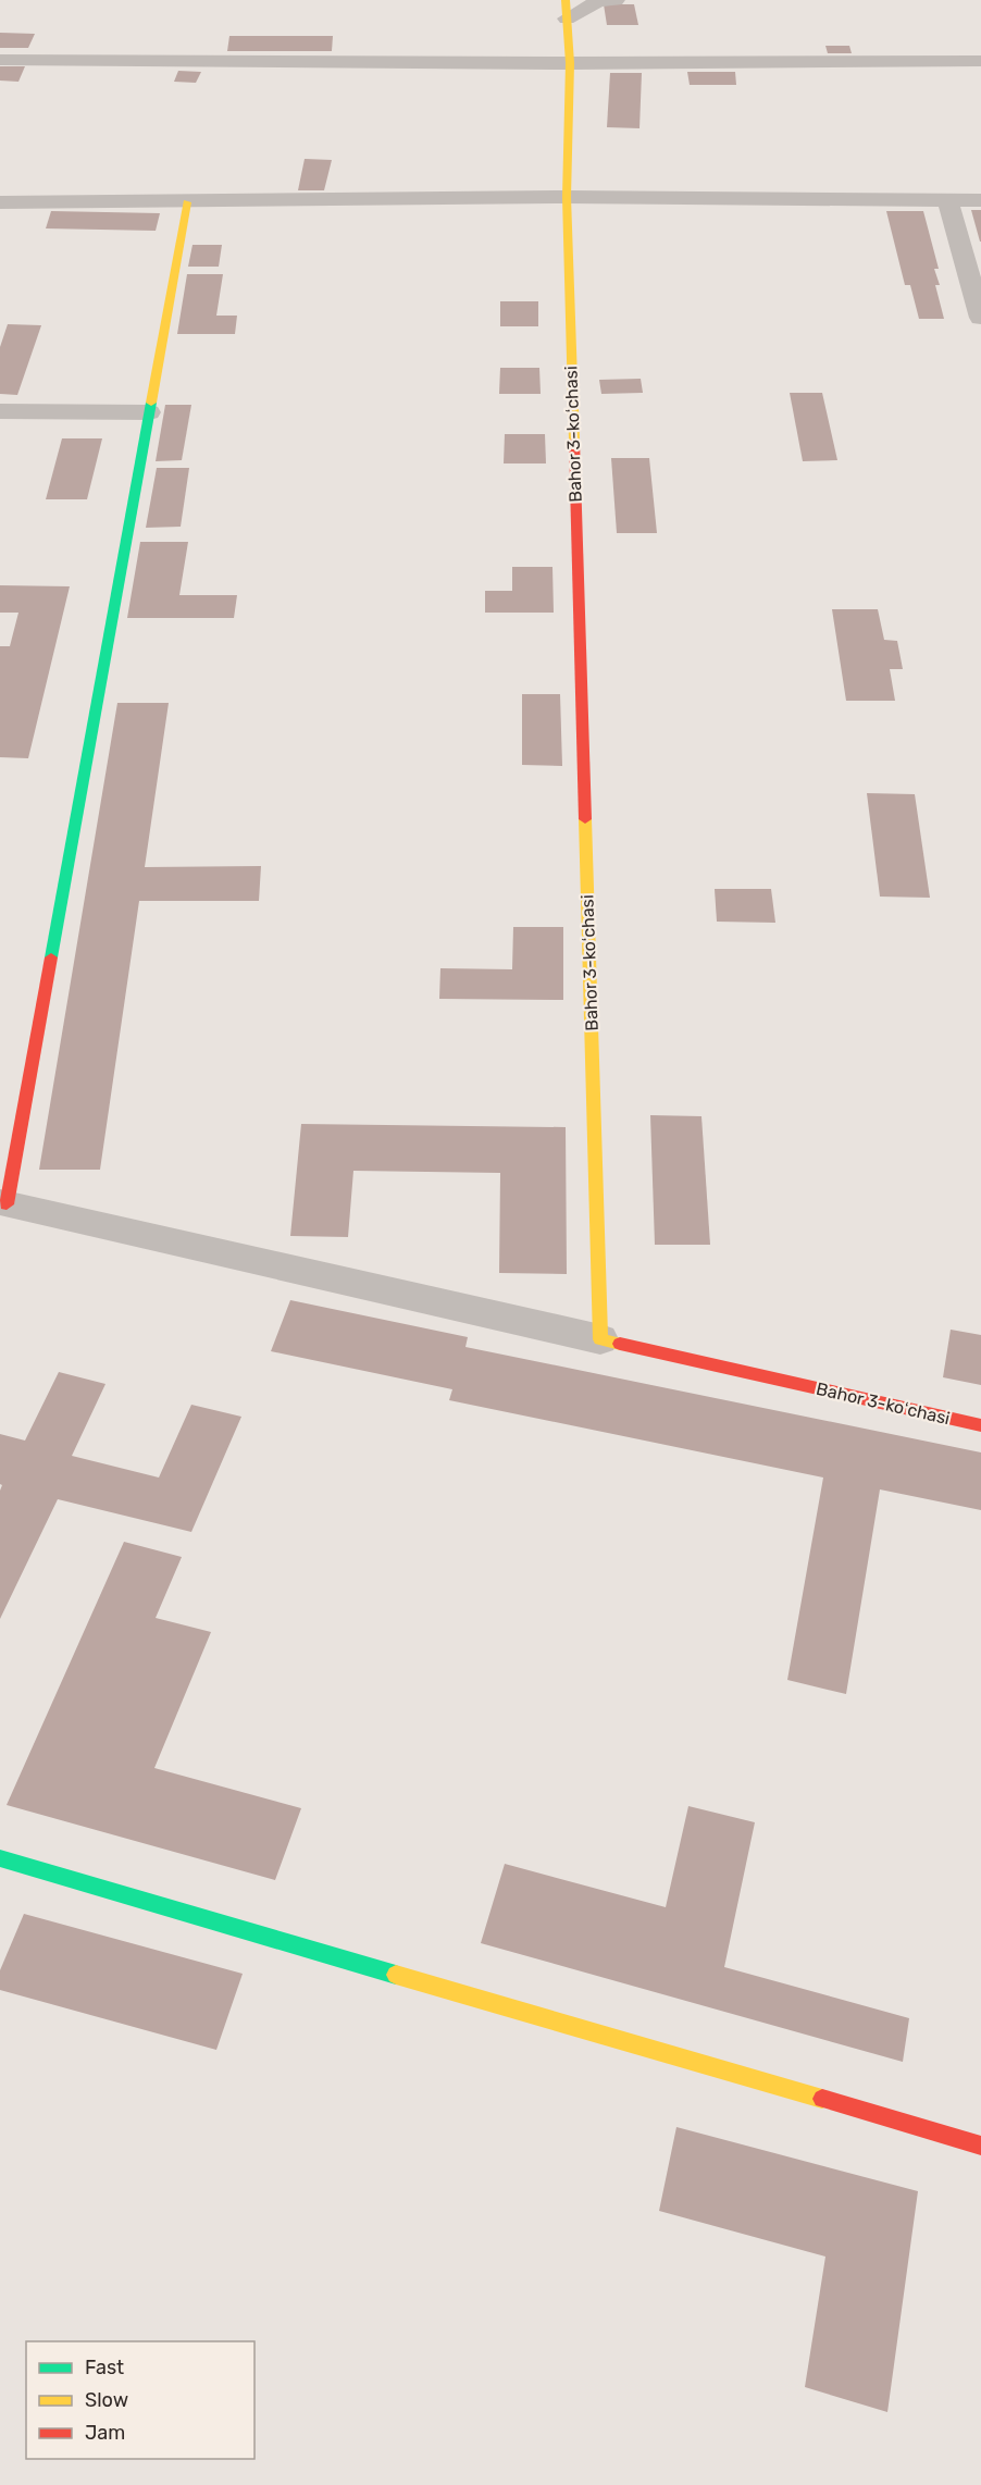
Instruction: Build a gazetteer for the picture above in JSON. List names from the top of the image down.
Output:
{
  "streets": {
    "street": ["Bahor 3-koʻchasi"]
  },
  "legend": ["Fast", "Slow", "Jam"]
}
